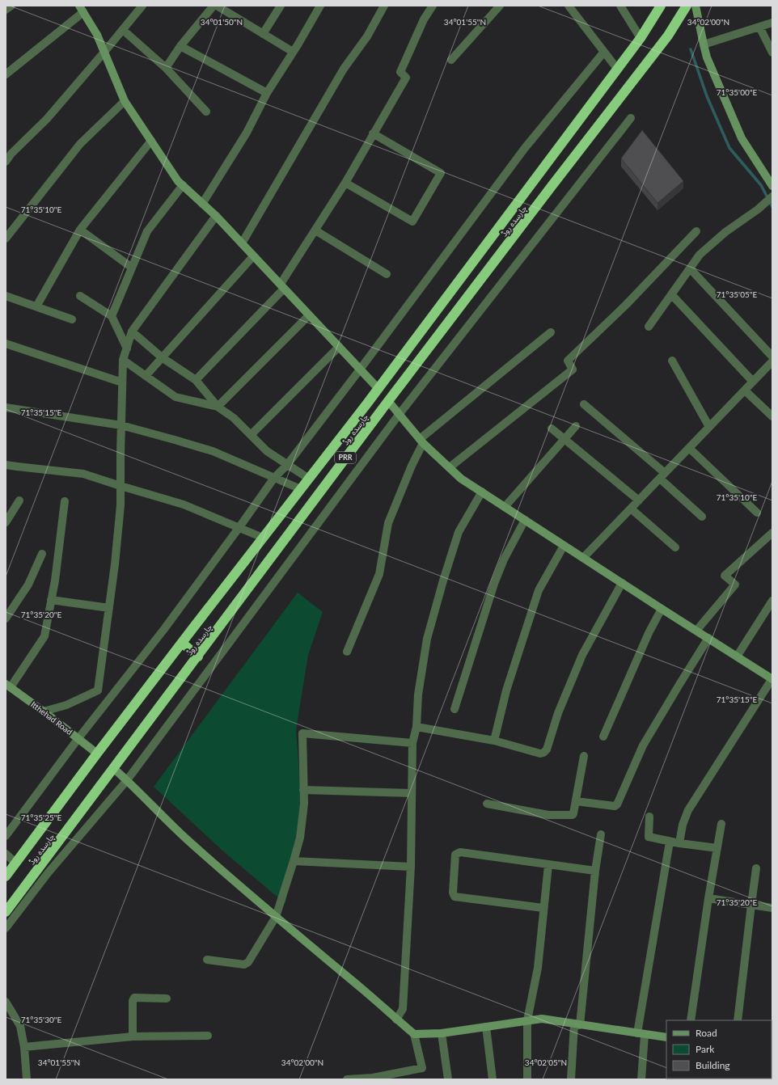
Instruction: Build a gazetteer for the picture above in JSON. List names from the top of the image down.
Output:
{
  "streets": {
    "highway": ["چارسدہ روڈ", "PRR"],
    "street": ["Itthehad Road"]
  },
  "crossings": [
    ["چارسدہ روڈ", "Itthehad Road"]
  ],
  "legend": ["Road", "Park", "Building"],
  "coordinates": [
    "34°01'55\"N",
    "34°02'00\"N",
    "34°01'50\"N",
    "71°35'00\"E",
    "71°35'10\"E",
    "71°35'05\"E",
    "71°35'15\"E",
    "71°35'20\"E",
    "71°35'25\"E",
    "71°35'30\"E",
    "34°02'05\"N"
  ]
}
